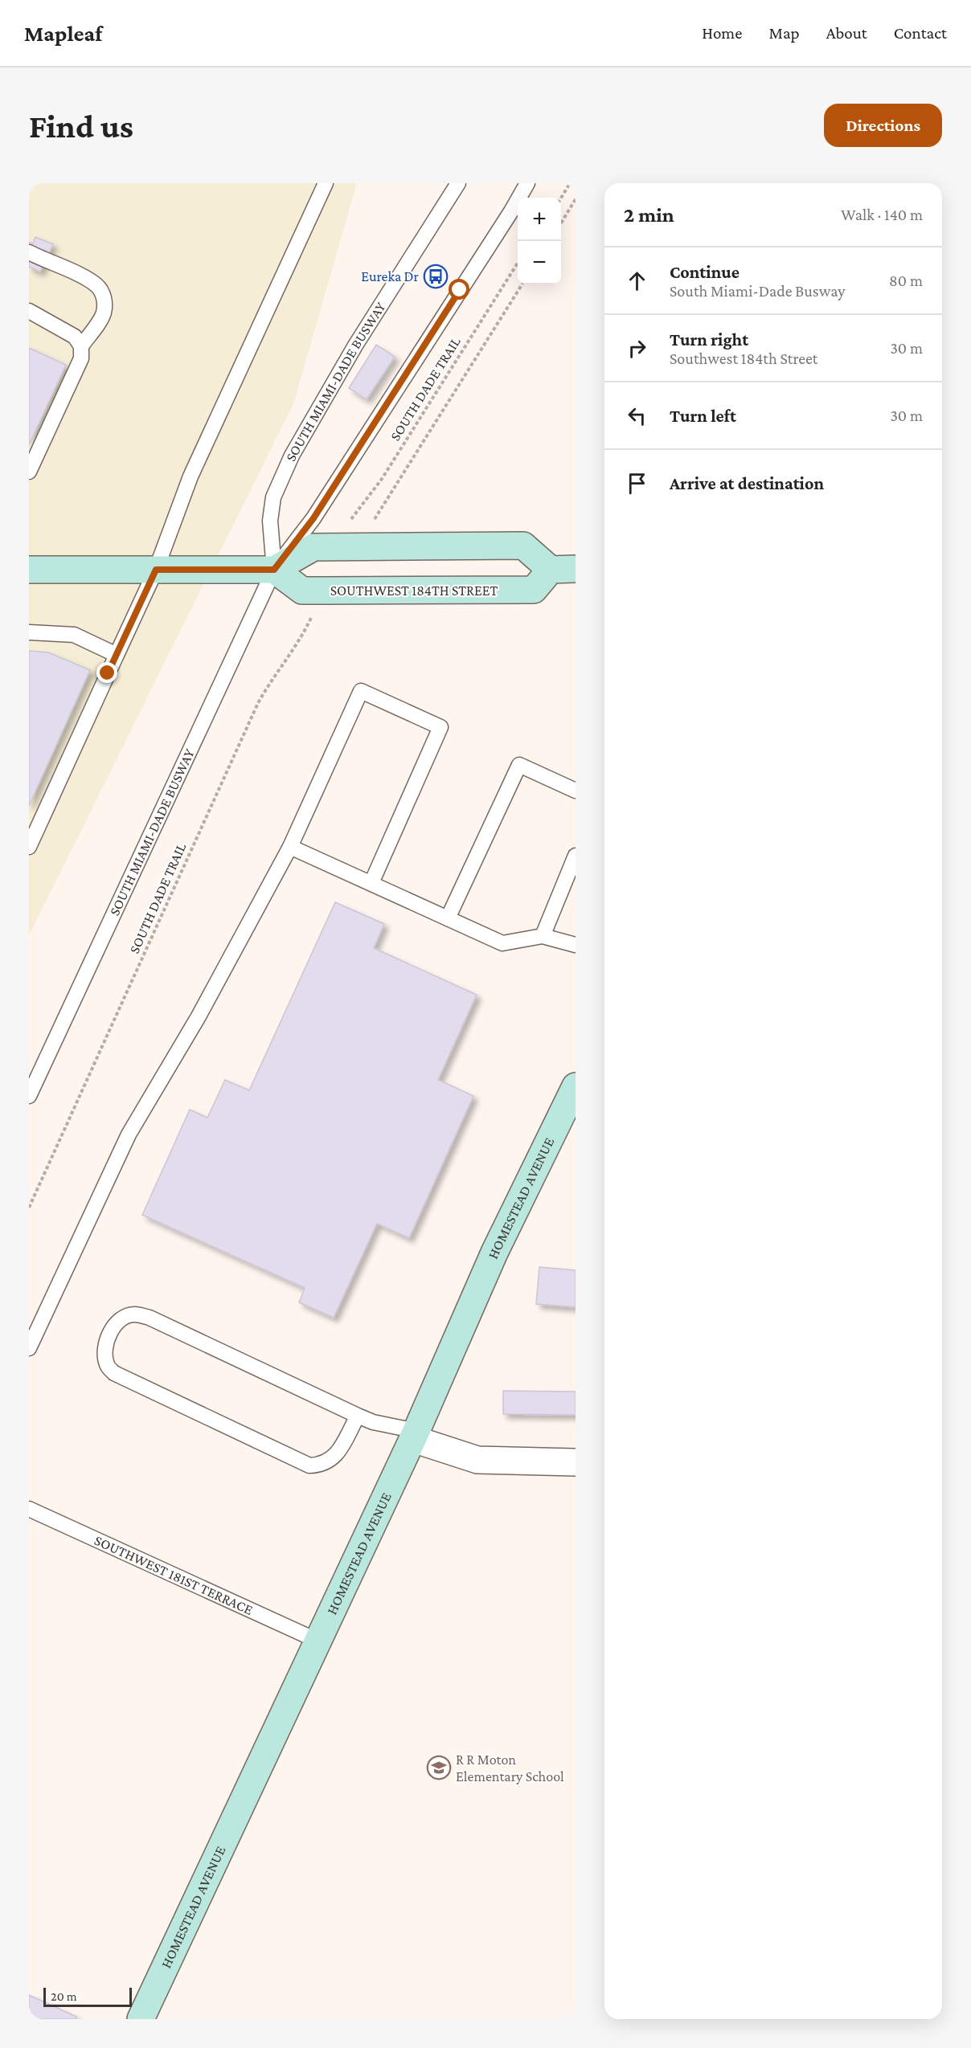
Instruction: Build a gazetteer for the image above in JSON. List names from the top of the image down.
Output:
{
  "streets": {
    "street": ["SOUTHWEST 184TH STREET", "HOMESTEAD AVENUE"],
    "lane": ["SOUTH MIAMI-DADE BUSWAY", "SOUTHWEST 181ST TERRACE"],
    "path": ["SOUTH DADE TRAIL"]
  },
  "crossings": [
    ["SOUTH MIAMI-DADE BUSWAY", "SOUTHWEST 184TH STREET"],
    ["HOMESTEAD AVENUE", "SOUTHWEST 181ST TERRACE"]
  ],
  "places": {
    "bus stop": ["Eureka Dr"],
    "school or university": ["R R Moton Elementary School"]
  },
  "scale_bar": "20 m",
  "page": {
    "header": "Mapleaf",
    "nav": [
      "Home",
      "Map",
      "About",
      "Contact"
    ],
    "buttons": "Directions",
    "title": "Find us",
    "heading": ["2 min", "Walk · 140 m"],
    "map_buttons": ["+", "−"],
    "list": [
      ["Continue", "South Miami-Dade Busway", "80 m"],
      ["Turn right", "Southwest 184th Street", "30 m"],
      ["Turn left", "30 m"],
      "Arrive at destination"
    ],
    "scale": "20 m"
  }
}
